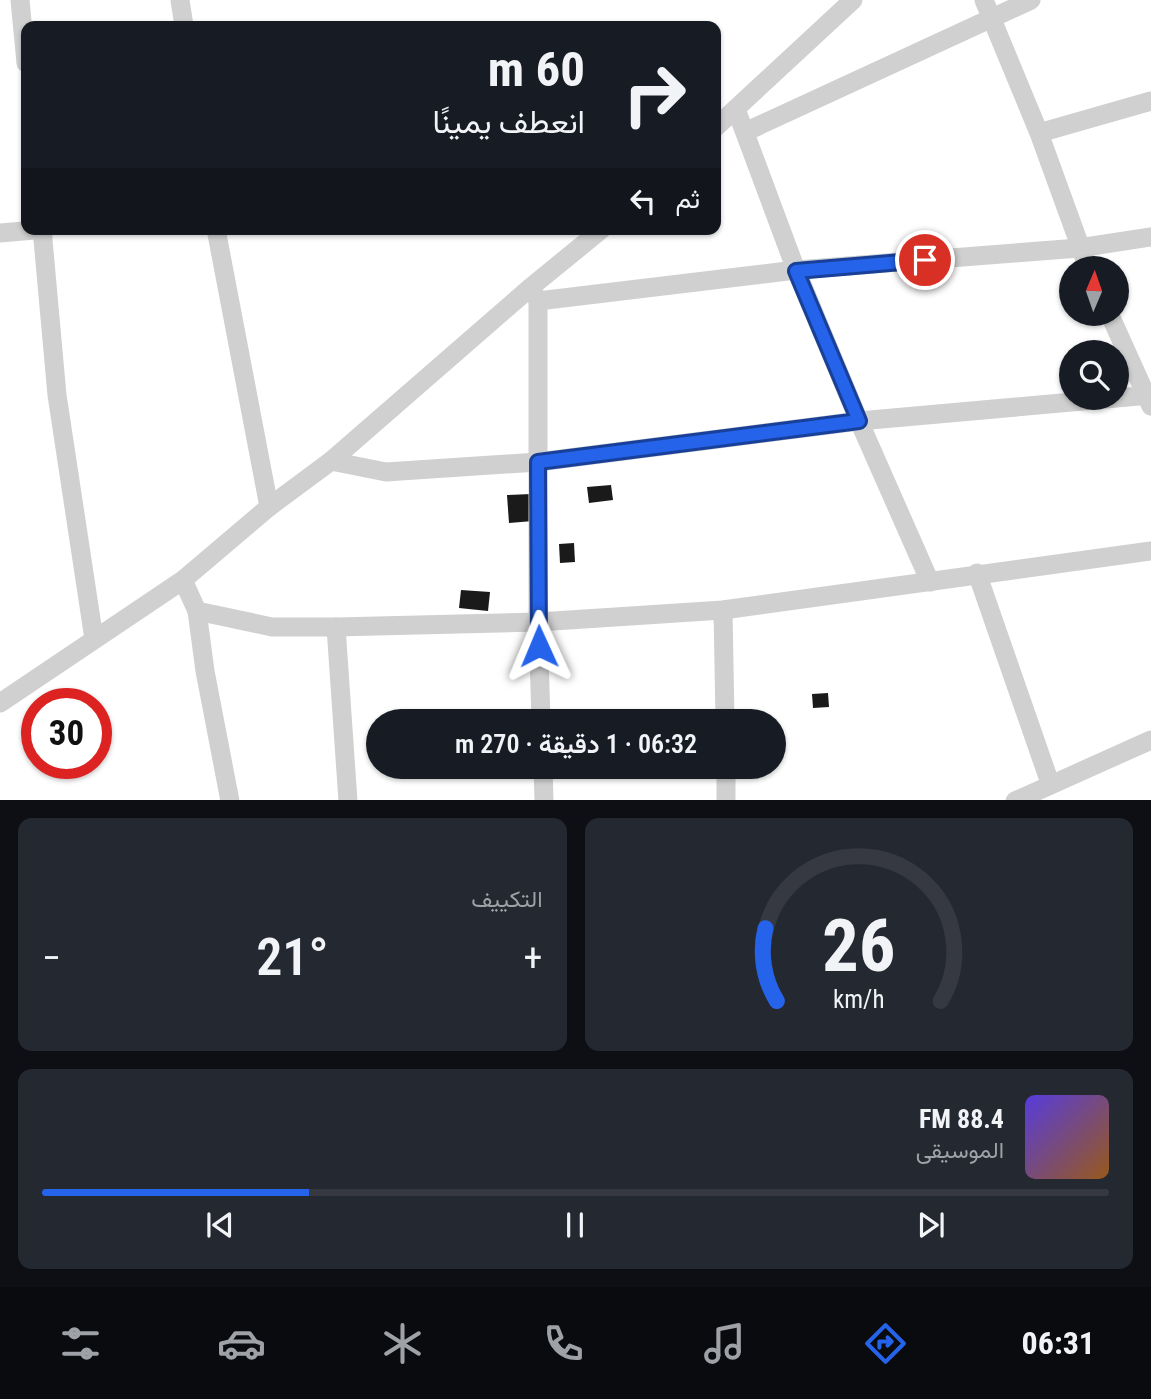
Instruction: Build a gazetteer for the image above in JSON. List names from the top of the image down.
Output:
{
  "north": "top",
  "page": {
    "turn": ["60 m", "انعطف يمينًا"],
    "then": "ثم",
    "limit": "30",
    "trip": "06:32 · 1 دقيقة · 270 m",
    "tile": "التكييف",
    "heat": ["−", "21°", "+"],
    "song": ["88.4 FM", "الموسيقى"],
    "tabs": "06:31",
    "gauge": ["26", "km/h"]
  }
}
